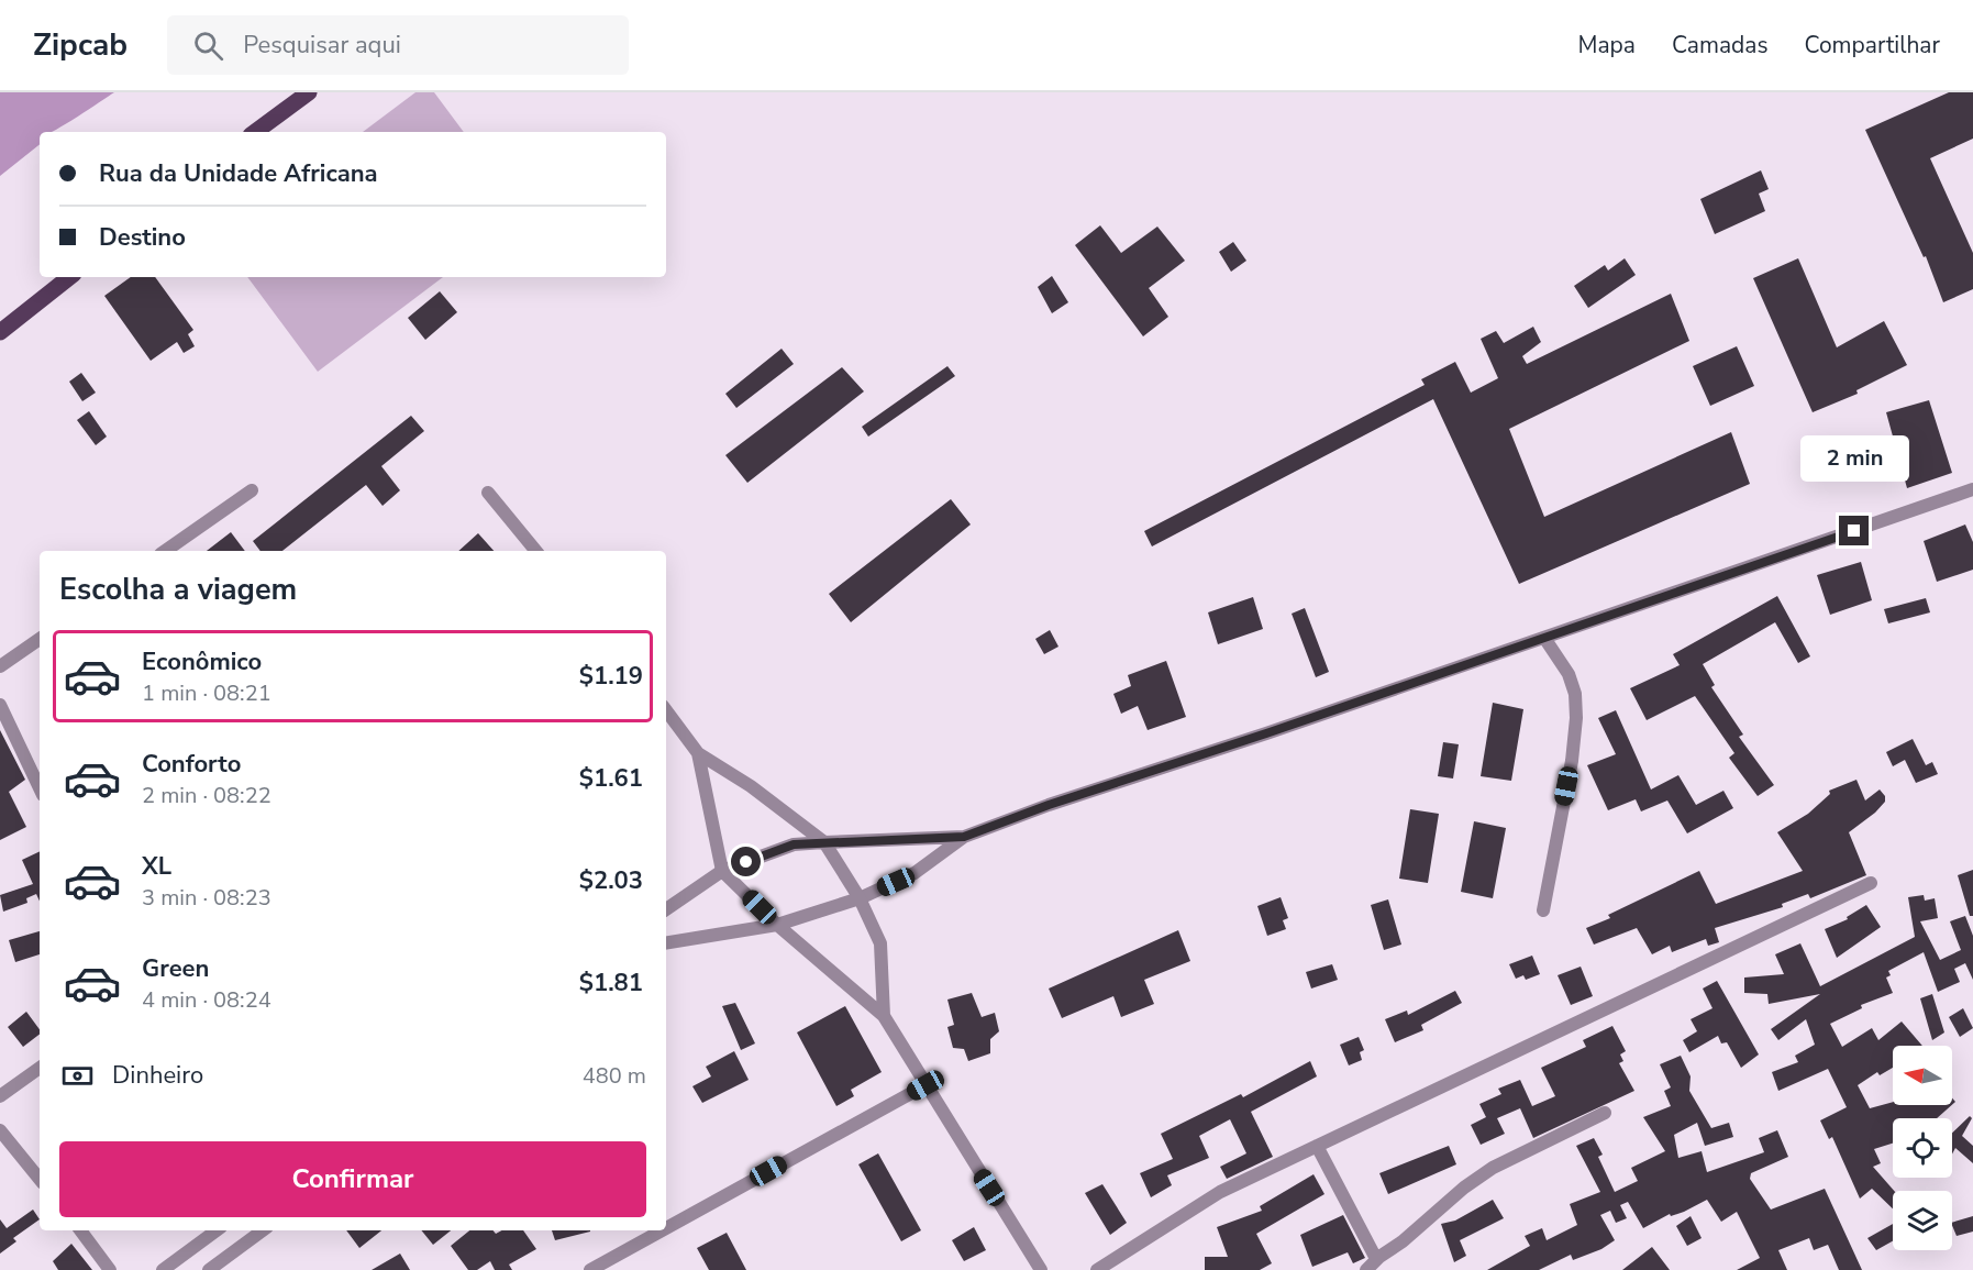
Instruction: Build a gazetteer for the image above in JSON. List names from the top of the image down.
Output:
{
  "north": "left",
  "page": {
    "header": "Zipcab",
    "search": "Pesquisar aqui",
    "nav": ["Mapa", "Camadas", "Compartilhar"],
    "banner": ["Rua da Unidade Africana", "Destino"],
    "bubble": "2 min",
    "heading": "Escolha a viagem",
    "list": [
      {
        "name": "Econômico",
        "note": "1 min · 08:21",
        "value": "$1.19"
      },
      {
        "name": "Conforto",
        "note": "2 min · 08:22",
        "value": "$1.61"
      },
      {
        "name": "XL",
        "note": "3 min · 08:23",
        "value": "$2.03"
      },
      {
        "name": "Green",
        "note": "4 min · 08:24",
        "value": "$1.81"
      }
    ],
    "pay": ["Dinheiro", "480 m"],
    "buttons": "Confirmar"
  }
}
